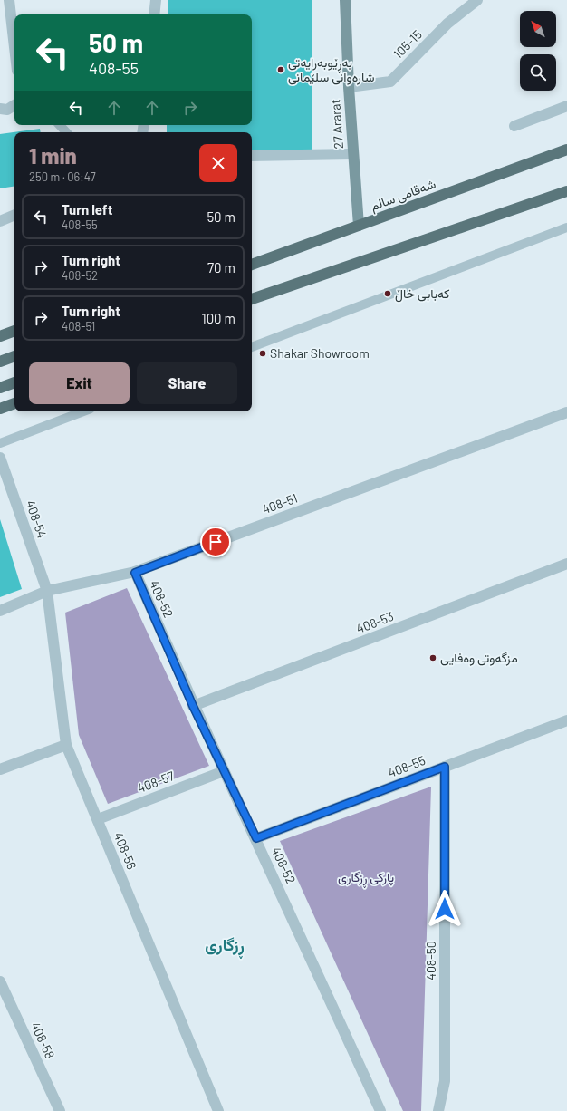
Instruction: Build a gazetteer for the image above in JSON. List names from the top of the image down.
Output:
{
  "streets": {
    "main road": ["شەقامی سالم"],
    "street": [
      "105-15",
      "27 Ararat",
      "408-51",
      "408-54",
      "408-52",
      "408-53",
      "408-55",
      "408-57",
      "408-56",
      "408-50",
      "408-58"
    ]
  },
  "crossings": [
    ["105-15", "27 Ararat"],
    ["27 Ararat", "شەقامی سالم"],
    ["408-51", "408-54"],
    ["408-51", "408-52"],
    ["408-51", "408-56"],
    ["408-54", "408-56"],
    ["408-52", "408-53"],
    ["408-52", "408-55"],
    ["408-52", "408-57"],
    ["408-55", "408-50"],
    ["408-57", "408-56"]
  ],
  "districts": ["ڕزگاری"],
  "parks": ["پارکی ڕزگاری"],
  "places": [
    "بەڕێوبەرایەتی شارەوانی سلێمانی",
    "کەبابی خاڵ",
    "Shakar Showroom",
    "مزگەوتی وەفایی"
  ],
  "north": "top left",
  "page": {
    "turn": ["50 m", "408-55"],
    "heading": ["1 min", "250 m · 06:47"],
    "list": [
      {
        "name": "Turn left",
        "note": "408-55",
        "value": "50 m"
      },
      {
        "name": "Turn right",
        "note": "408-52",
        "value": "70 m"
      },
      {
        "name": "Turn right",
        "note": "408-51",
        "value": "100 m"
      }
    ],
    "buttons": ["Exit", "Share"]
  }
}
